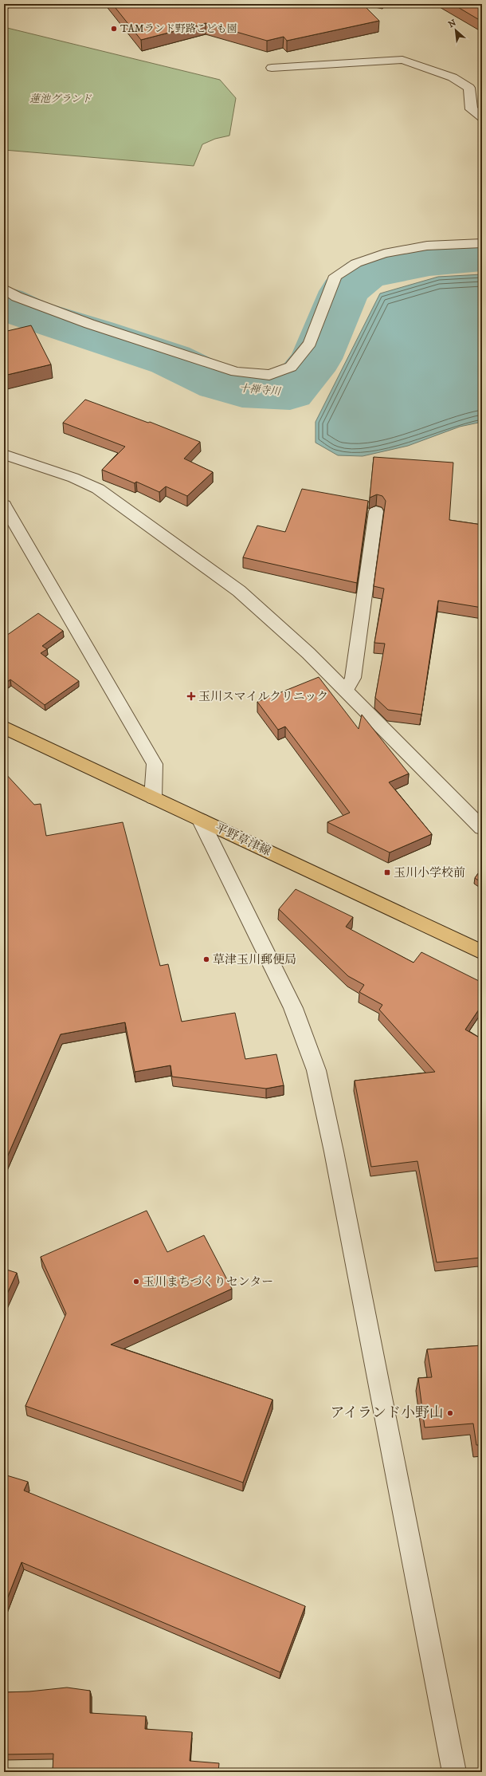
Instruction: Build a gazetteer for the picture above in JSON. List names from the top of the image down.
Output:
{
  "streets": {
    "main road": ["平野草津線"]
  },
  "water": ["十禅寺川"],
  "parks": ["蓮池グランド"],
  "places": {
    "other": [
      "TAMランド野路こども園",
      "草津玉川郵便局",
      "玉川まちづくりセンター",
      "アイランド小野山"
    ],
    "health": ["玉川スマイルクリニック"],
    "transit": ["玉川小学校前"]
  },
  "north": "top left"
}
